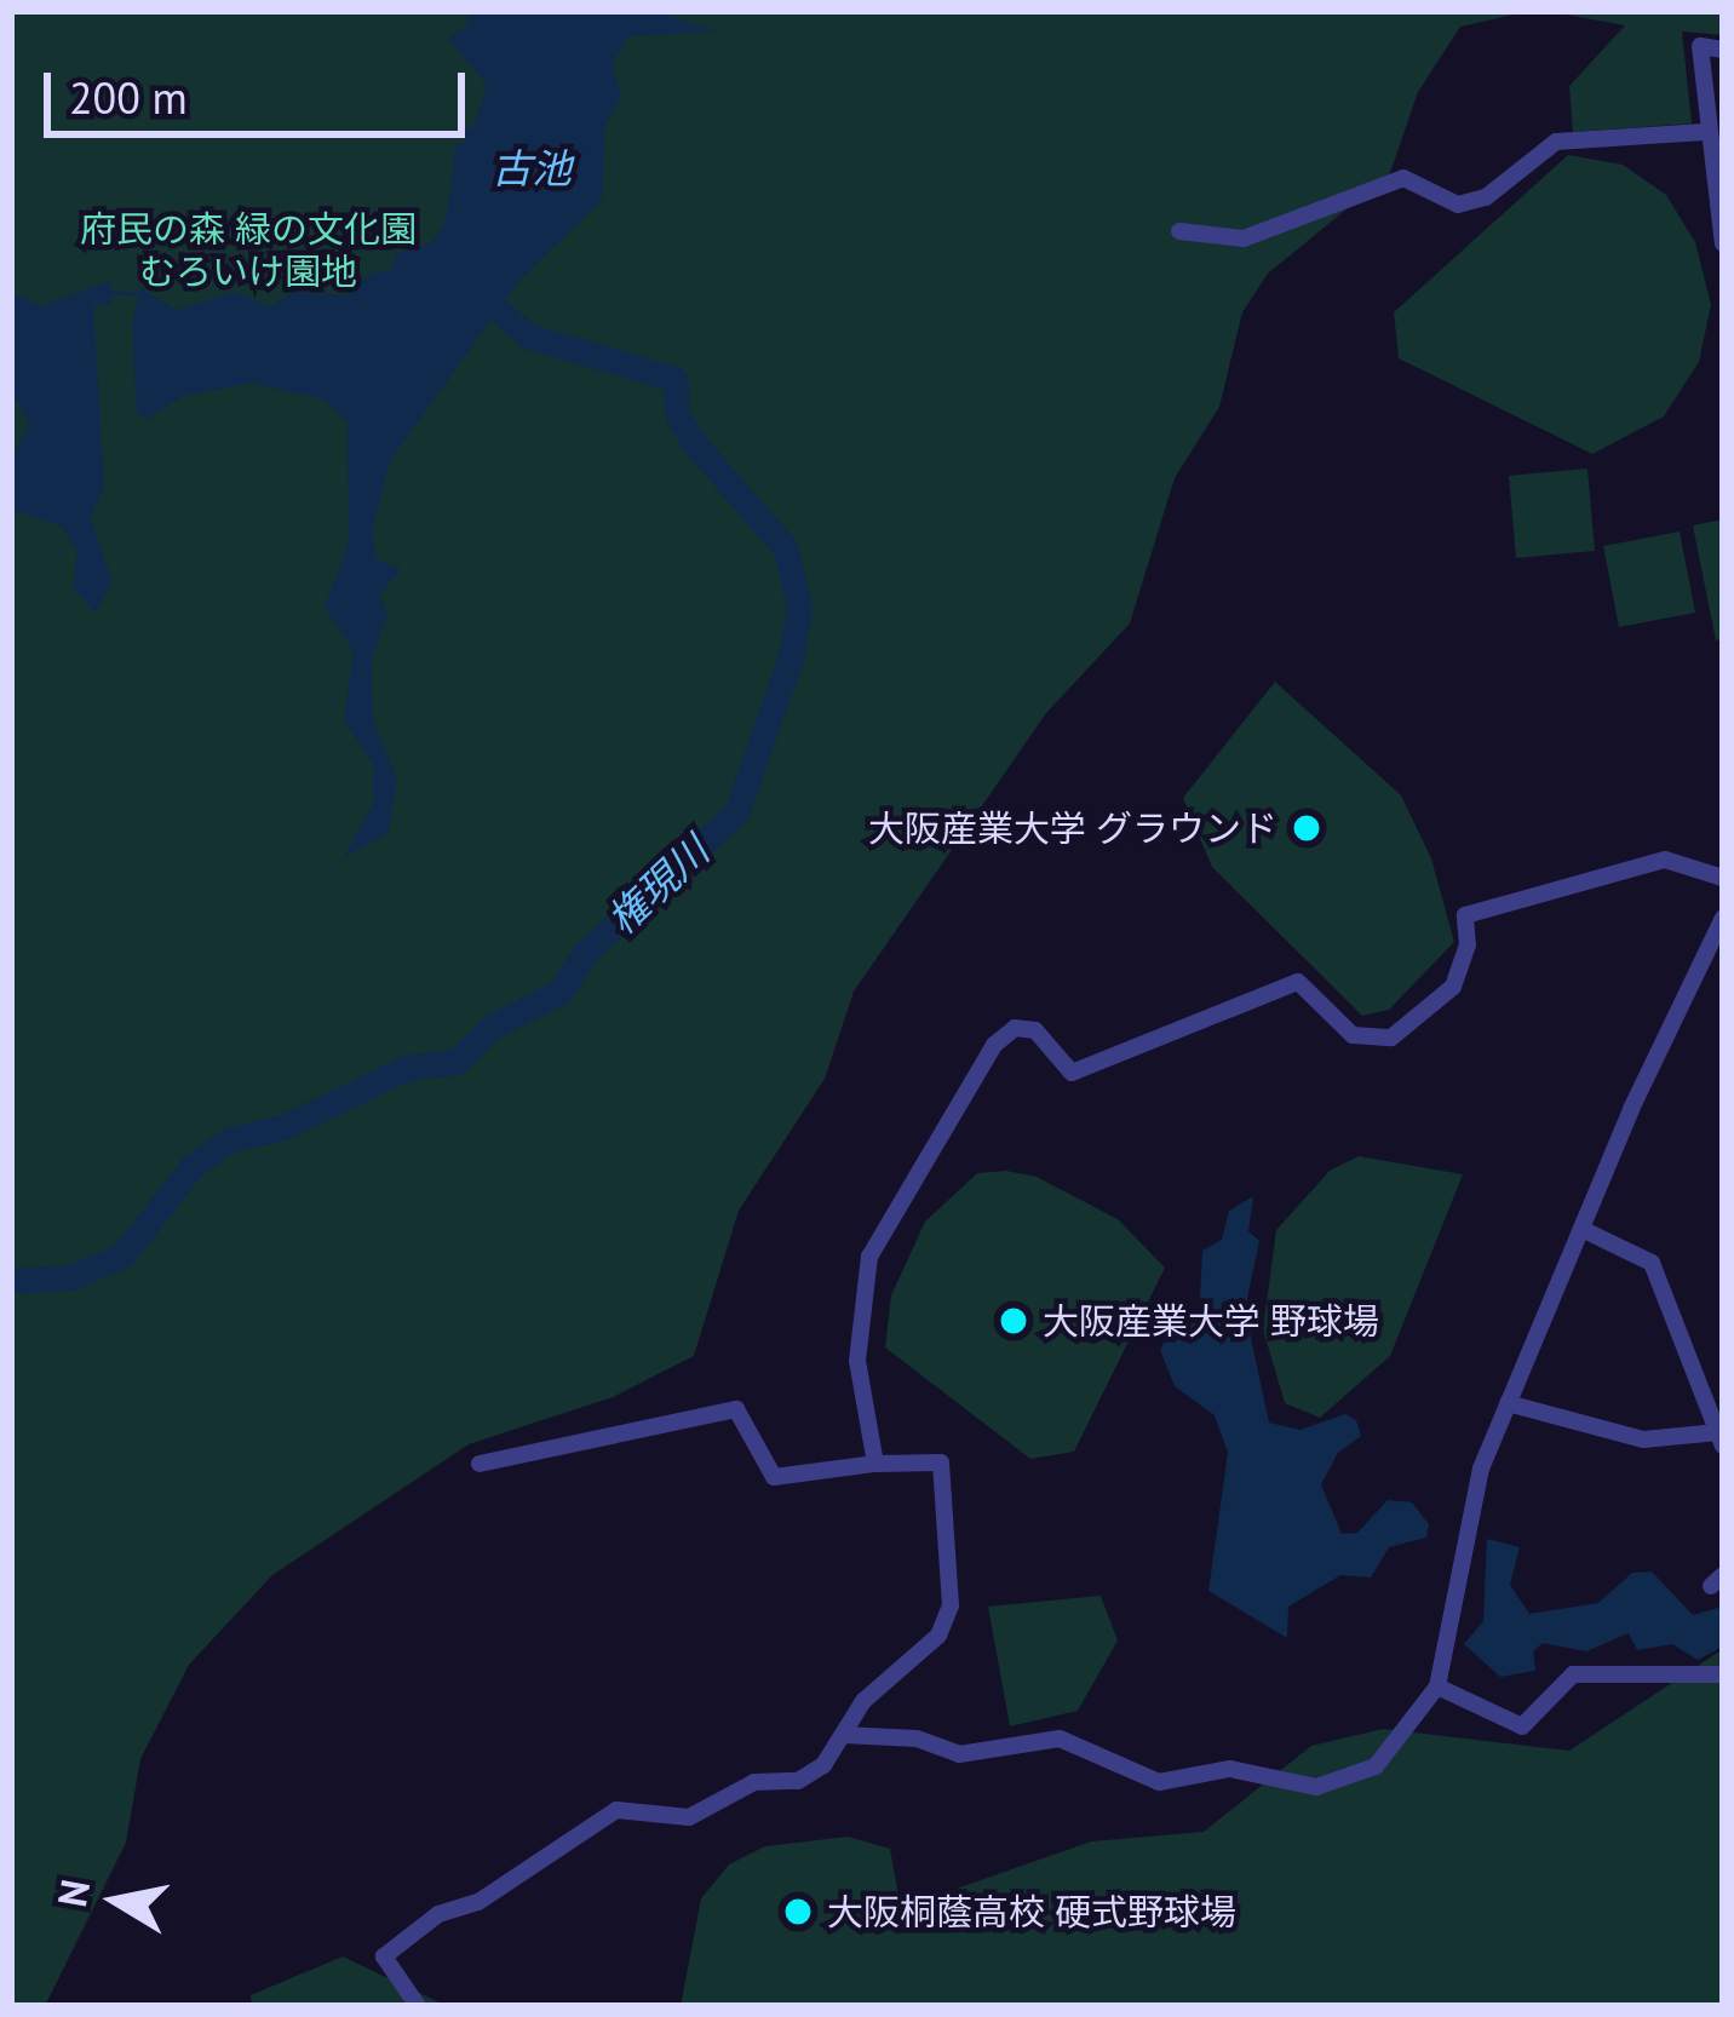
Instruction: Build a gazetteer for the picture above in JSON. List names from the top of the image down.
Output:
{
  "water": ["古池", "権現川"],
  "parks": ["府民の森 緑の文化園 むろいけ園地"],
  "places": ["大阪産業大学 グラウンド", "大阪産業大学 野球場", "大阪桐蔭高校 硬式野球場"],
  "scale_bar": "200 m",
  "north": "left"
}
